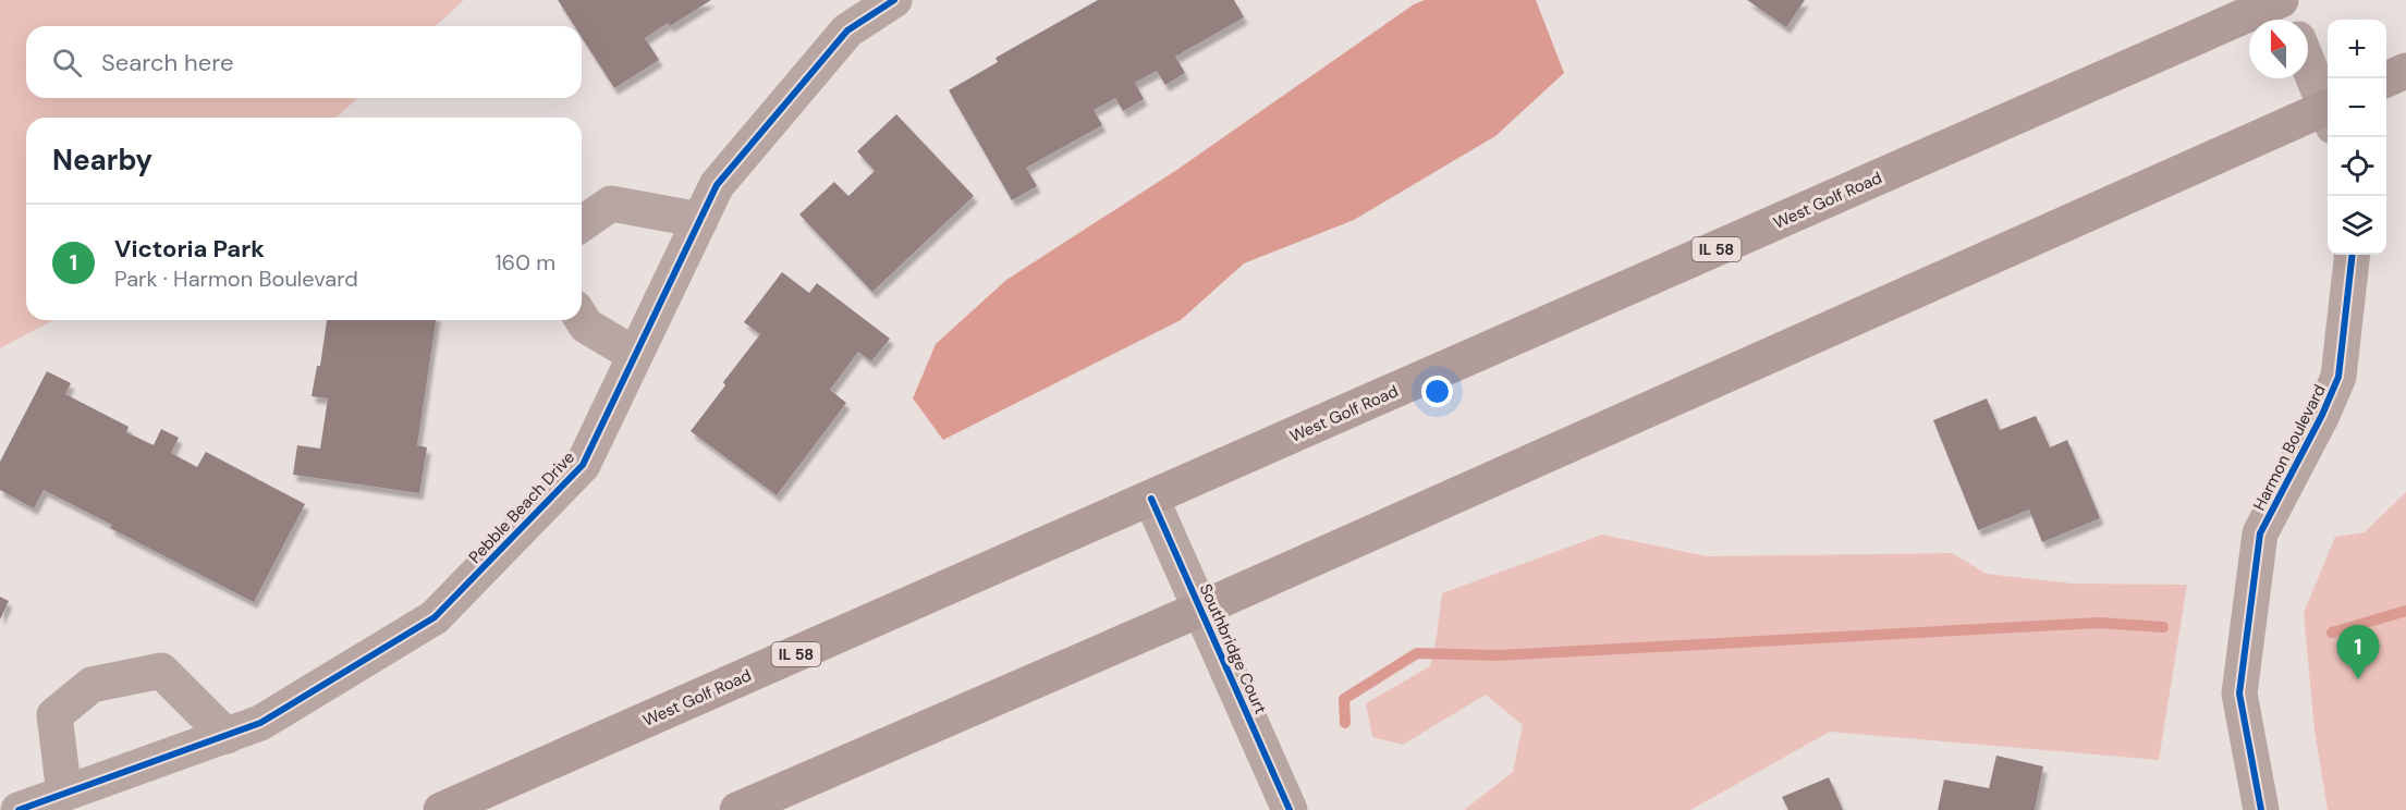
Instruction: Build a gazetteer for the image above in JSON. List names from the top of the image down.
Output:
{
  "streets": {
    "main road": ["West Golf Road", "IL 58"],
    "street": ["Harmon Boulevard", "Pebble Beach Drive", "Southbridge Court"]
  },
  "crossings": [
    ["West Golf Road", "Southbridge Court"]
  ],
  "north": "top",
  "page": {
    "map_buttons": ["+", "−"],
    "search": "Search here",
    "heading": "Nearby",
    "list": [
      {
        "mark": "1",
        "name": "Victoria Park",
        "note": "Park · Harmon Boulevard",
        "value": "160 m"
      }
    ],
    "pins": "1"
  }
}
